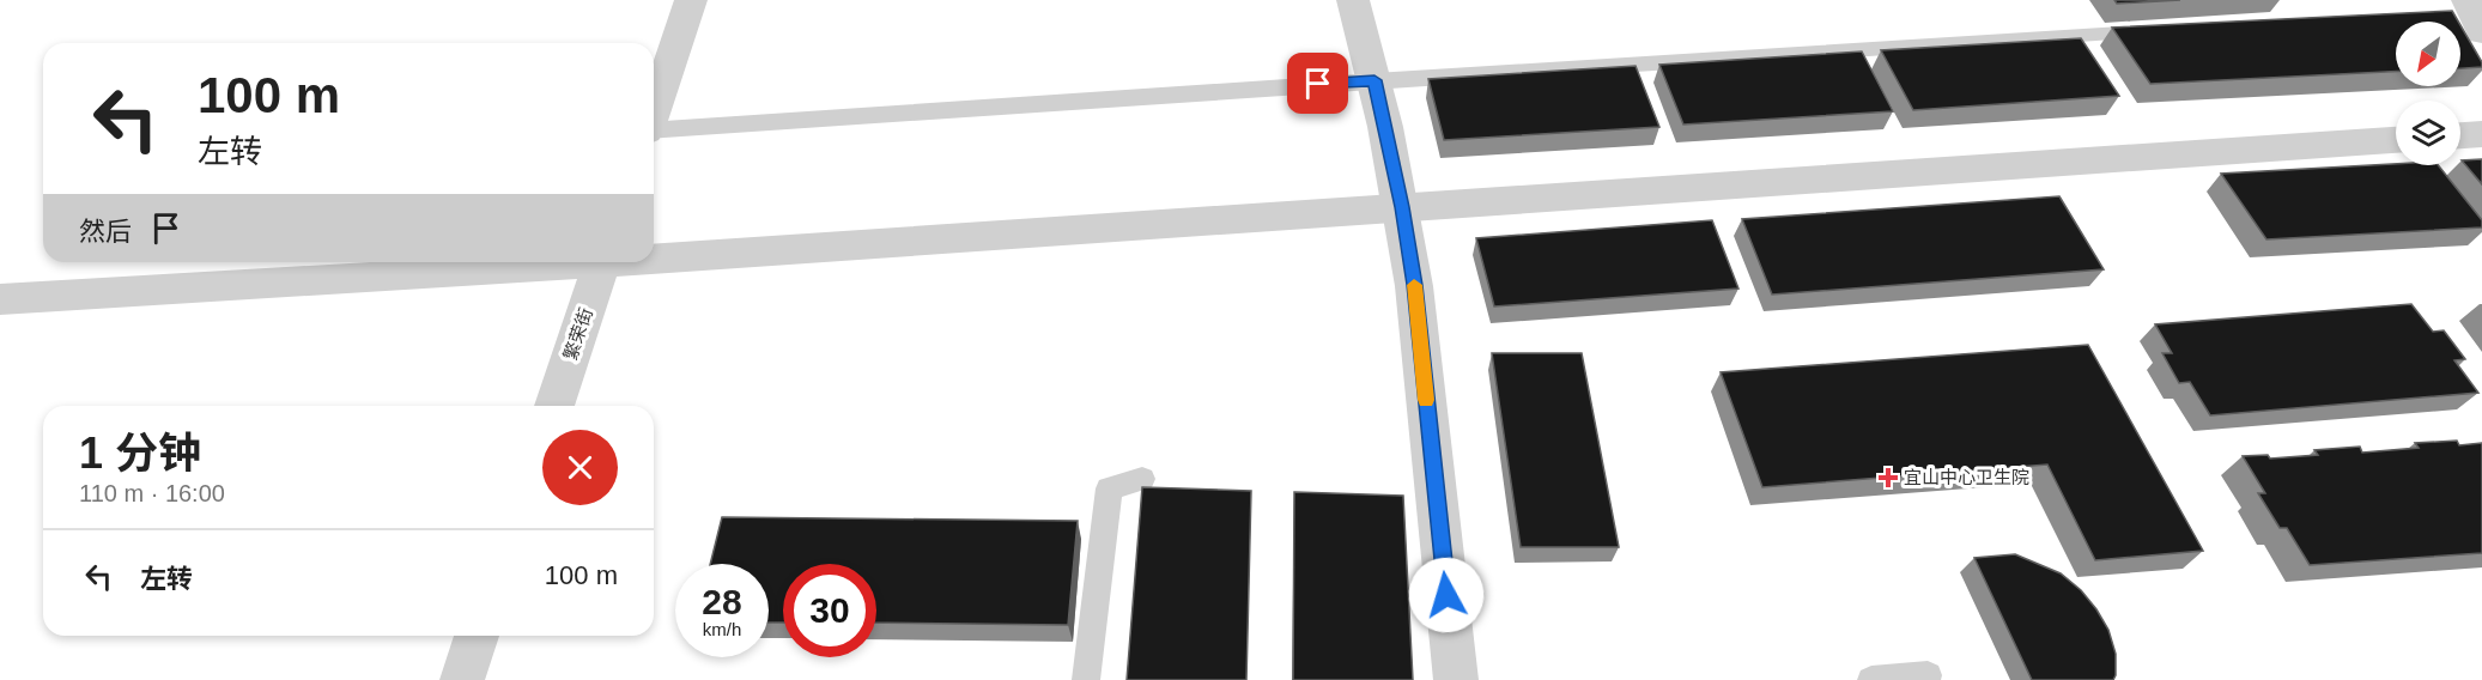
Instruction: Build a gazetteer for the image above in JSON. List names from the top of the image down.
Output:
{
  "streets": {
    "street": ["繁荣街"]
  },
  "places": {
    "health": ["宜山中心卫生院"]
  },
  "north": "bottom left",
  "page": {
    "turn": ["100 m", "左转"],
    "then": "然后",
    "heading": ["1 分钟", "110 m · 16:00"],
    "list": [
      {
        "name": "左转",
        "value": "100 m"
      }
    ],
    "speed": "28 km/h",
    "limit": "30"
  }
}
